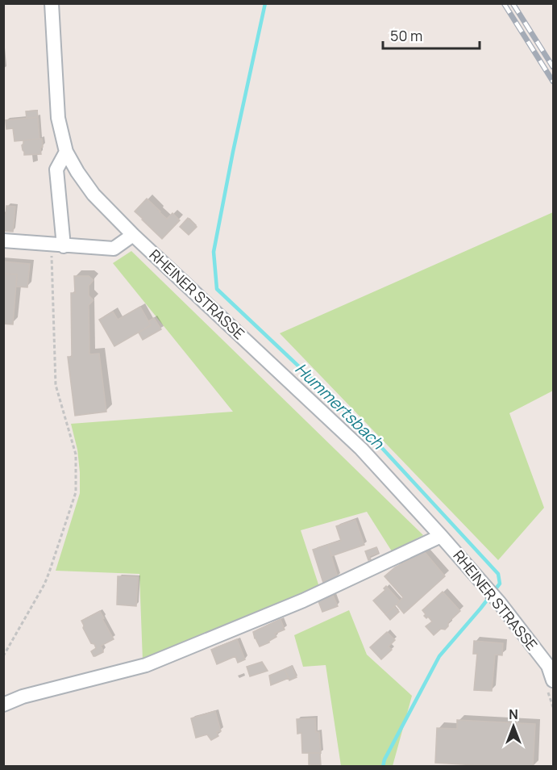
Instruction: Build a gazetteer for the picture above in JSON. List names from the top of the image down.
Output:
{
  "streets": {
    "street": ["RHEINER STRASSE"]
  },
  "water": ["Hummertsbach"],
  "scale_bar": "50 m",
  "north": "top"
}
